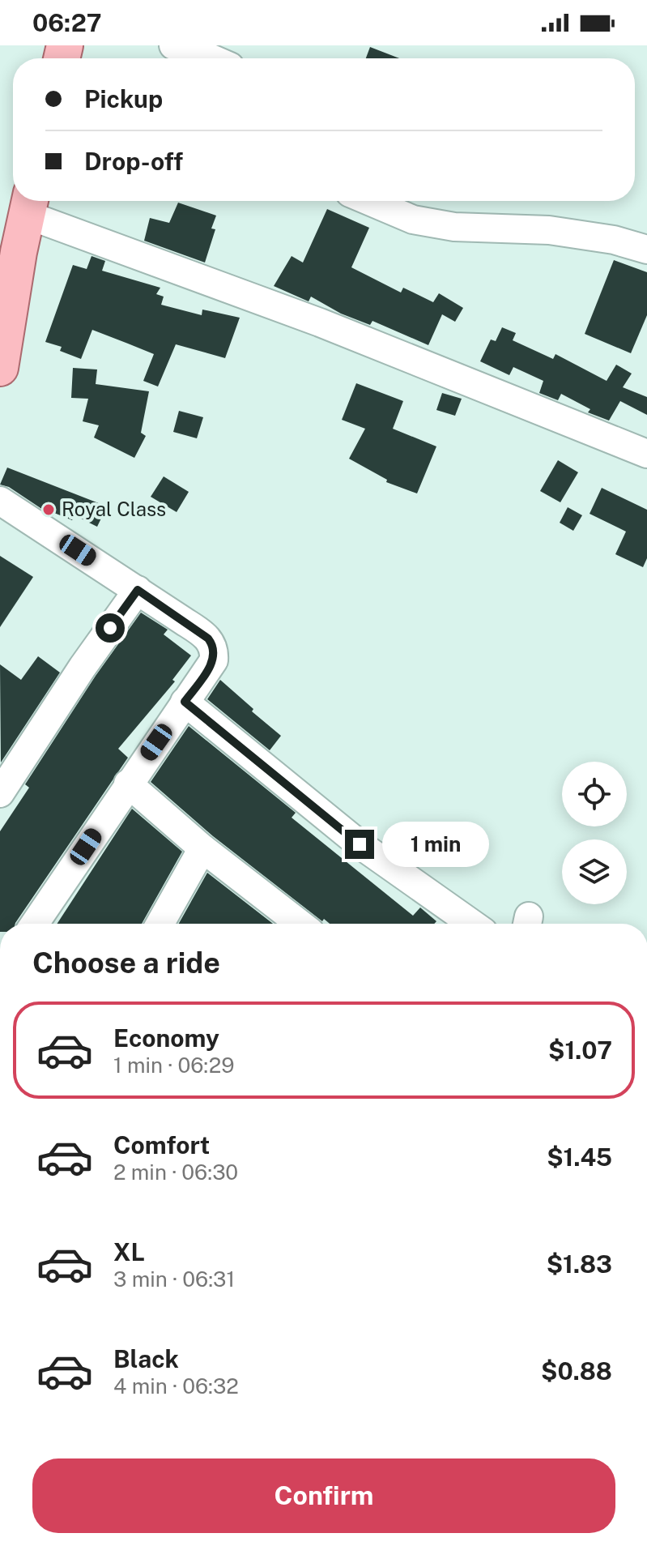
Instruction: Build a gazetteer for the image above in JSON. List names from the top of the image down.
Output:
{
  "places": ["Royal Class"],
  "page": {
    "status": "06:27",
    "banner": ["Pickup", "Drop-off"],
    "bubble": "1 min",
    "heading": "Choose a ride",
    "list": [
      {
        "name": "Economy",
        "note": "1 min · 06:29",
        "value": "$1.07"
      },
      {
        "name": "Comfort",
        "note": "2 min · 06:30",
        "value": "$1.45"
      },
      {
        "name": "XL",
        "note": "3 min · 06:31",
        "value": "$1.83"
      },
      {
        "name": "Black",
        "note": "4 min · 06:32",
        "value": "$0.88"
      }
    ],
    "buttons": "Confirm"
  }
}
